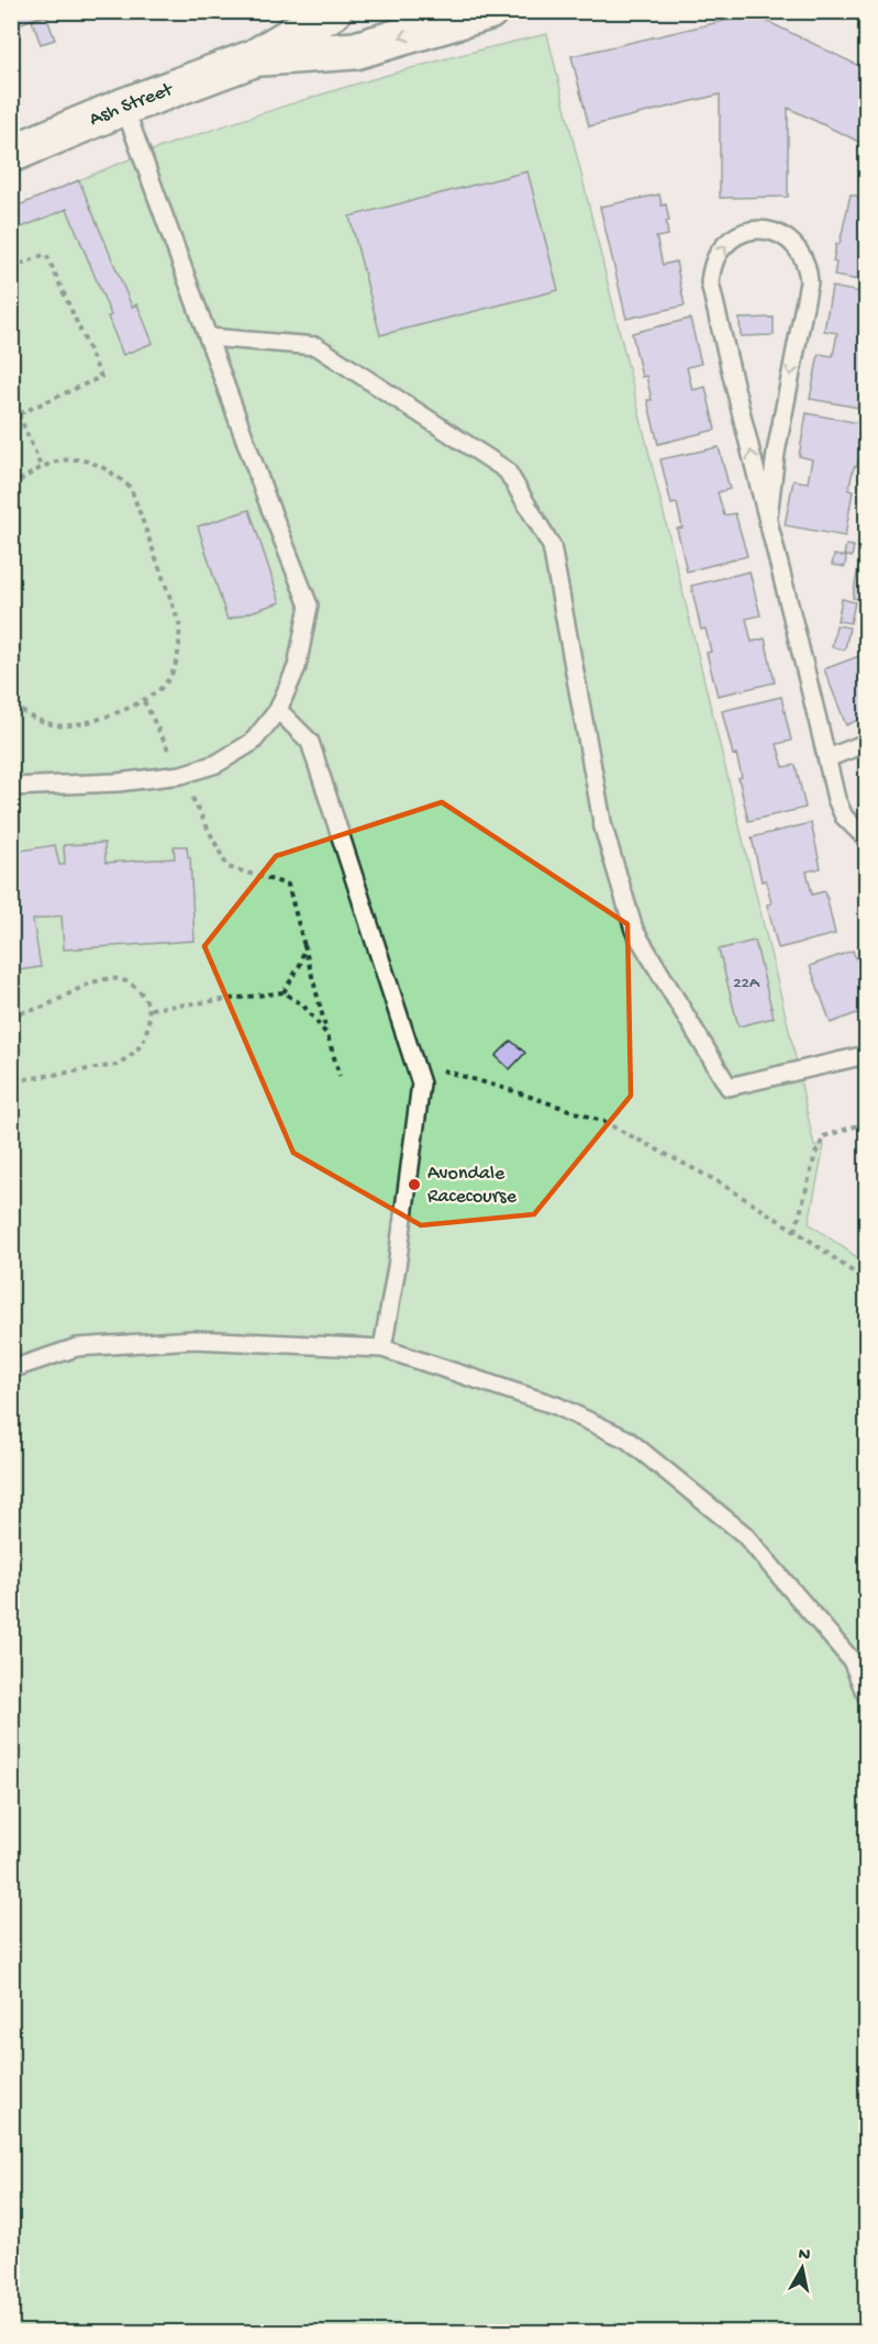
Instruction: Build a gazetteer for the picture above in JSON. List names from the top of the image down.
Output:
{
  "streets": {
    "main road": ["Ash Street"]
  },
  "places": ["Avondale Racecourse"],
  "house_numbers": ["22A"],
  "north": "top"
}
